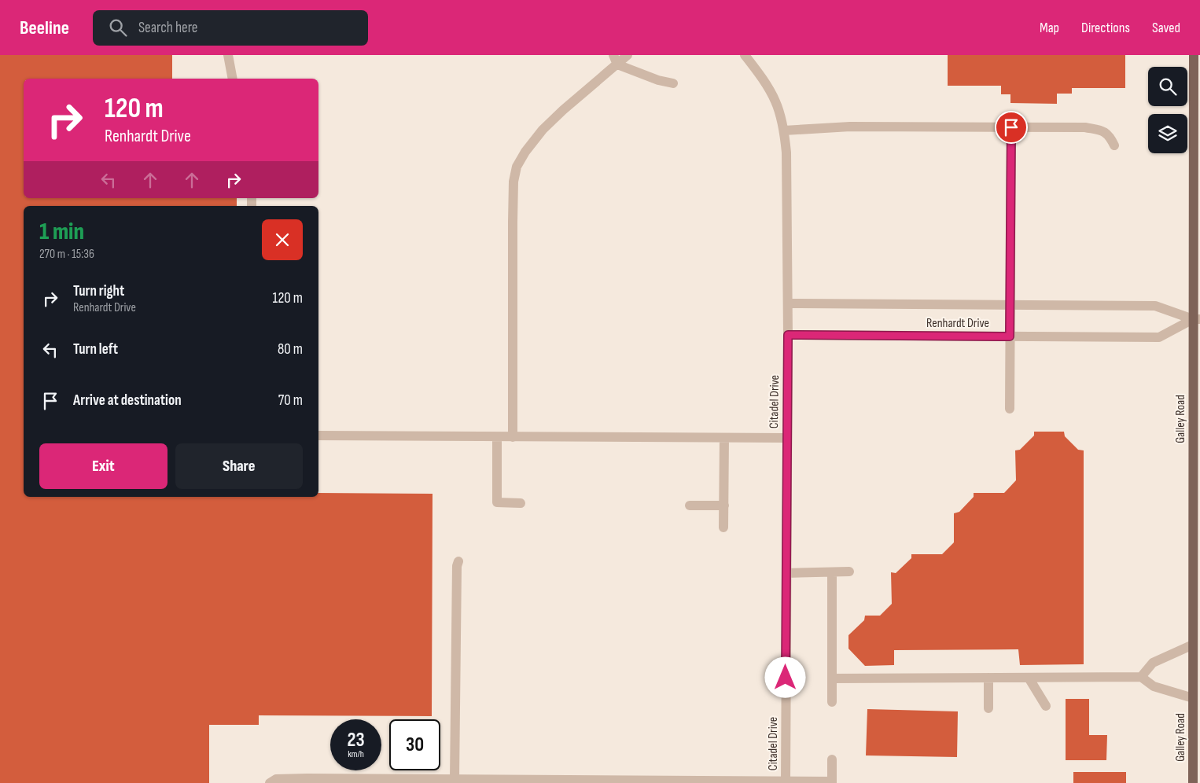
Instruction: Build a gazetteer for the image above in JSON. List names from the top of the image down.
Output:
{
  "streets": {
    "main road": ["Galley Road"],
    "street": ["Renhardt Drive", "Citadel Drive"]
  },
  "crossings": [
    ["Renhardt Drive", "Citadel Drive"],
    ["Renhardt Drive", "Galley Road"]
  ],
  "page": {
    "header": "Beeline",
    "search": "Search here",
    "nav": ["Map", "Directions", "Saved"],
    "turn": ["120 m", "Renhardt Drive"],
    "heading": ["1 min", "270 m · 15:36"],
    "list": [
      {
        "name": "Turn right",
        "note": "Renhardt Drive",
        "value": "120 m"
      },
      {
        "name": "Turn left",
        "value": "80 m"
      },
      {
        "name": "Arrive at destination",
        "value": "70 m"
      }
    ],
    "buttons": ["Exit", "Share"],
    "speed": "23 km/h",
    "limit": "30"
  }
}
